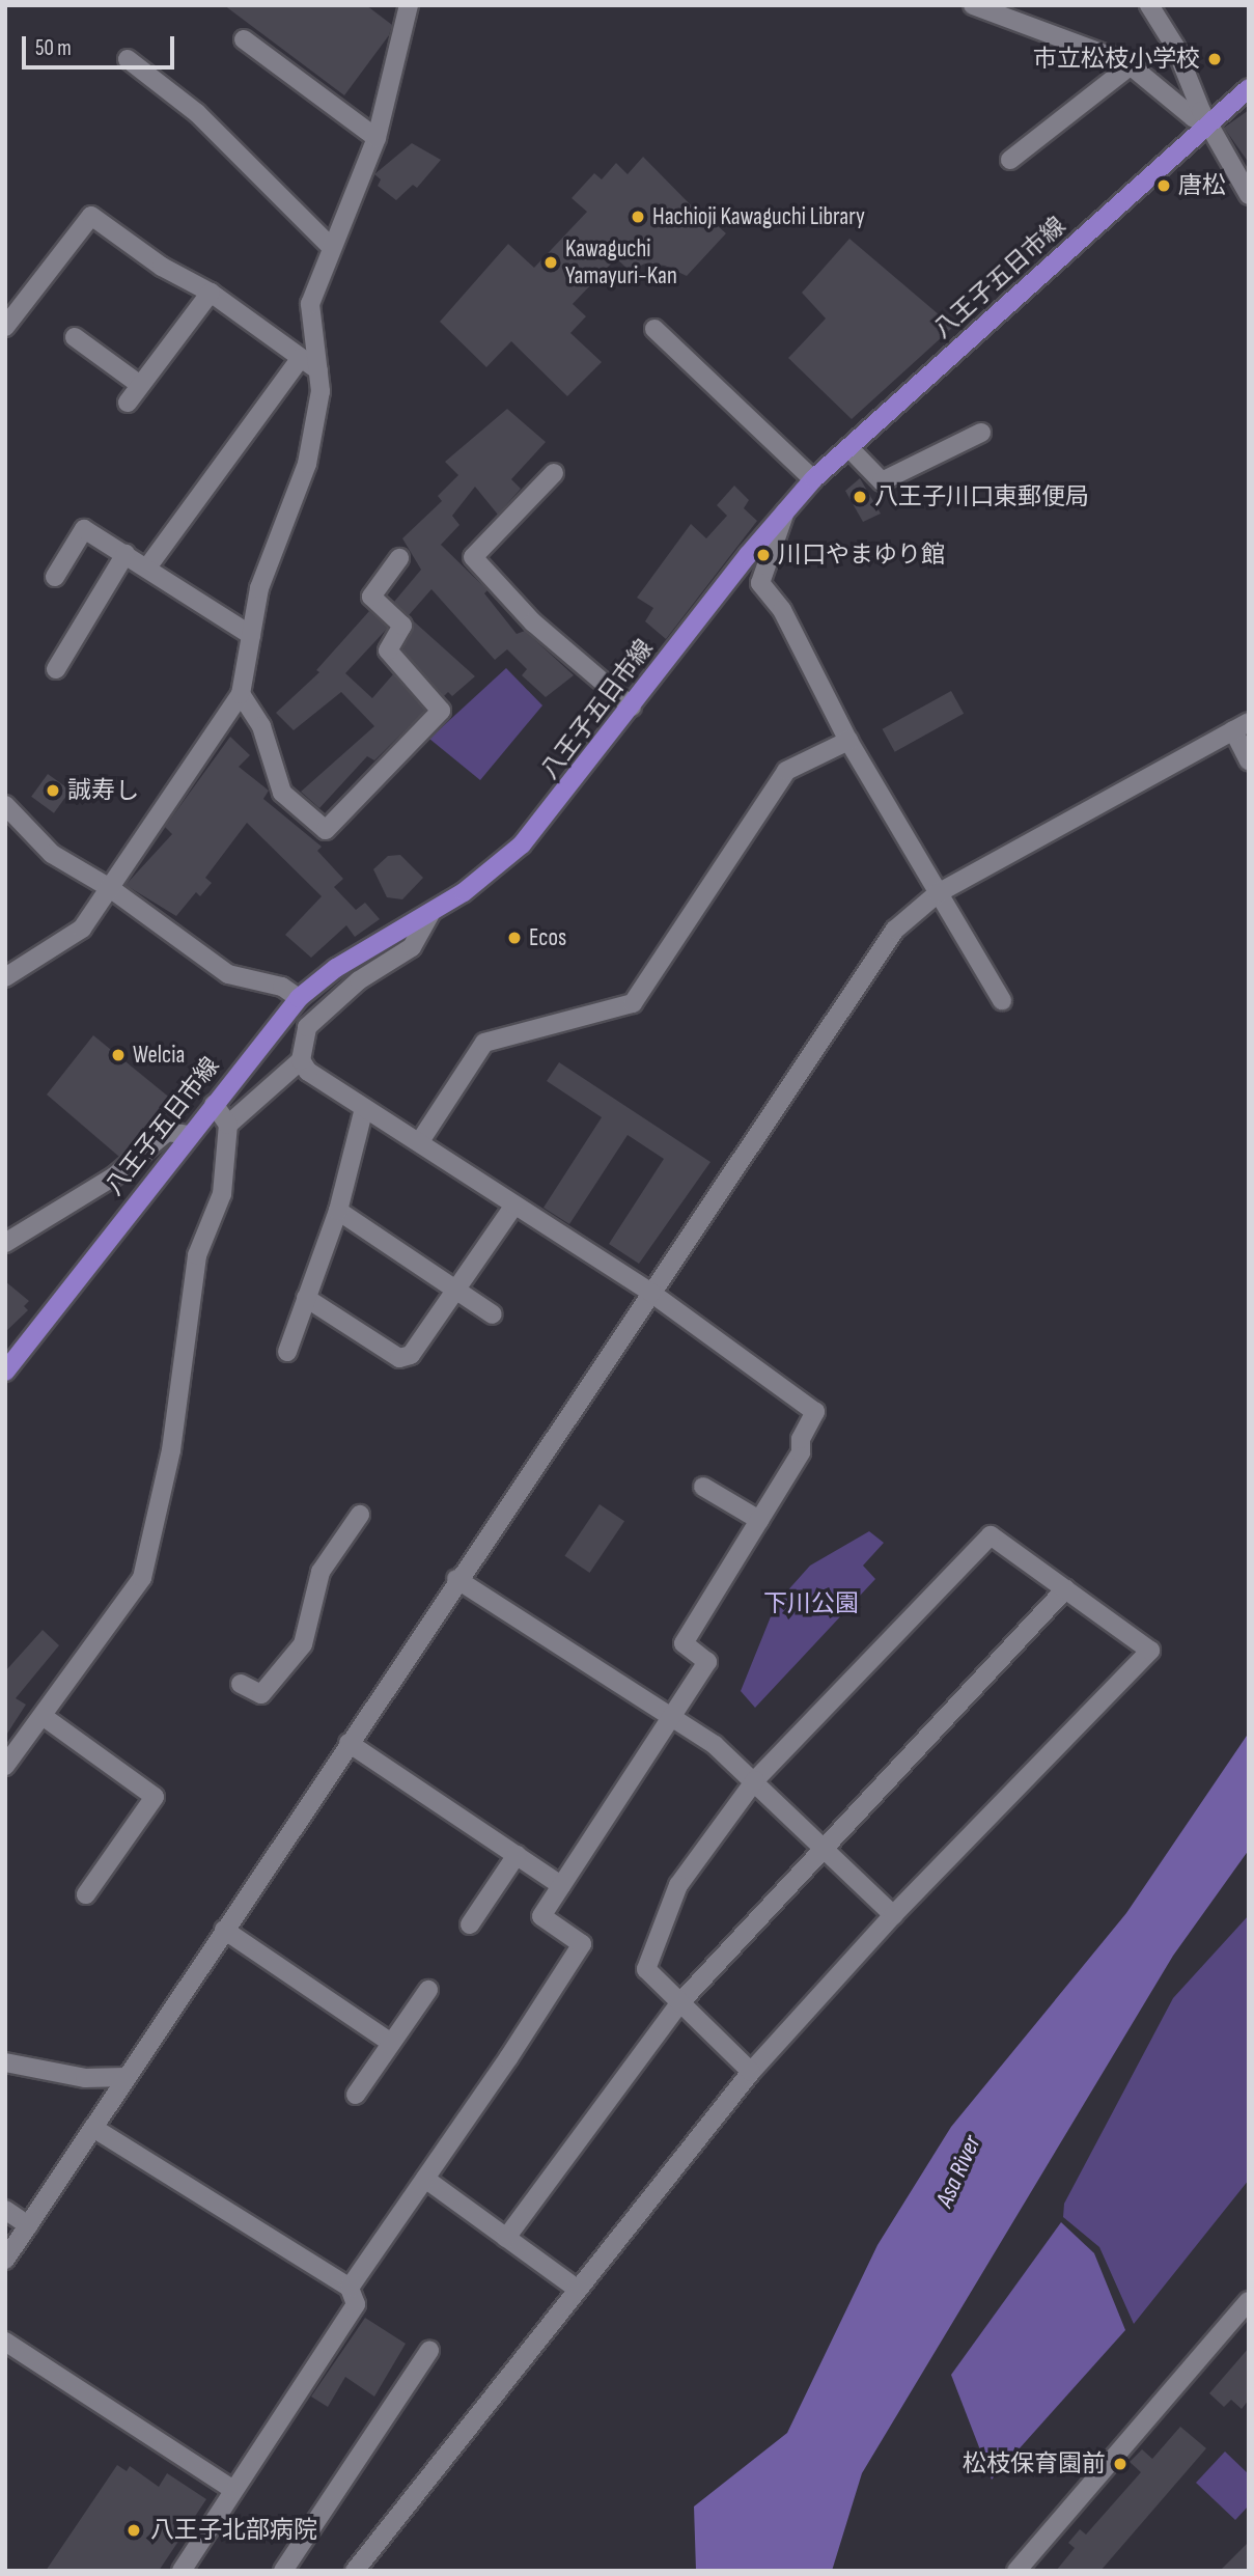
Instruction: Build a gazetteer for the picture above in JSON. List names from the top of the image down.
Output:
{
  "streets": {
    "main road": ["八王子五日市線"]
  },
  "water": ["Asa River"],
  "parks": ["下川公園"],
  "places": [
    "市立松枝小学校",
    "唐松",
    "Hachioji Kawaguchi Library",
    "Kawaguchi Yamayuri-Kan",
    "八王子川口東郵便局",
    "川口やまゆり館",
    "誠寿し",
    "Ecos",
    "Welcia",
    "松枝保育園前",
    "八王子北部病院"
  ],
  "scale_bar": "50 m"
}
